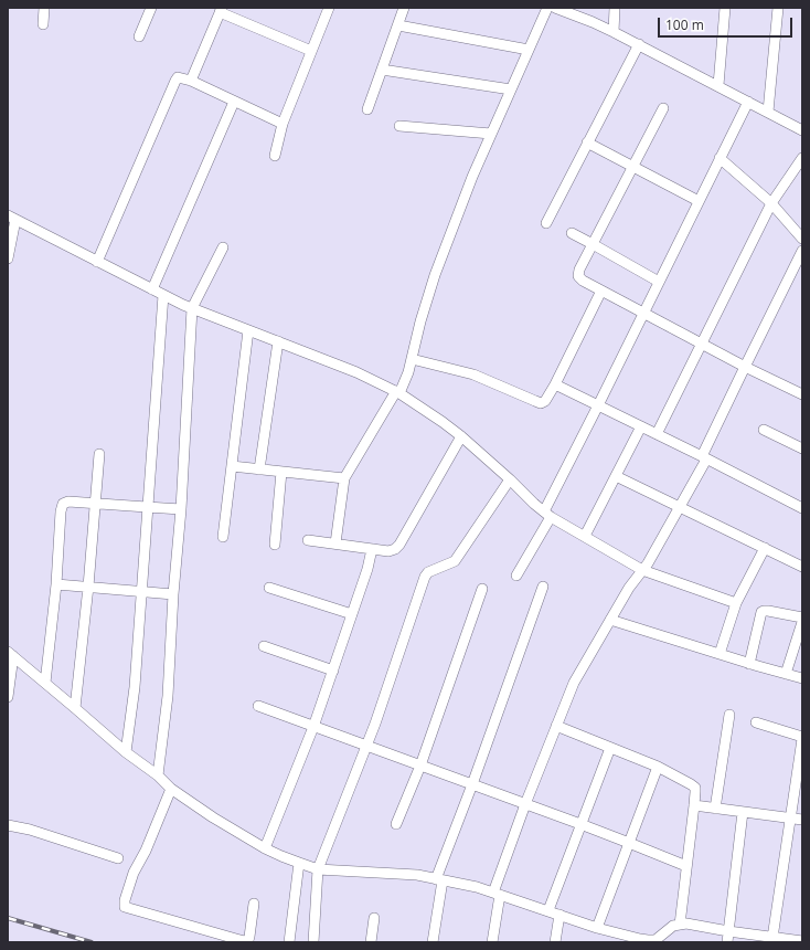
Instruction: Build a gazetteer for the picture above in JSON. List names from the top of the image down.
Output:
{
  "scale_bar": "100 m"
}
